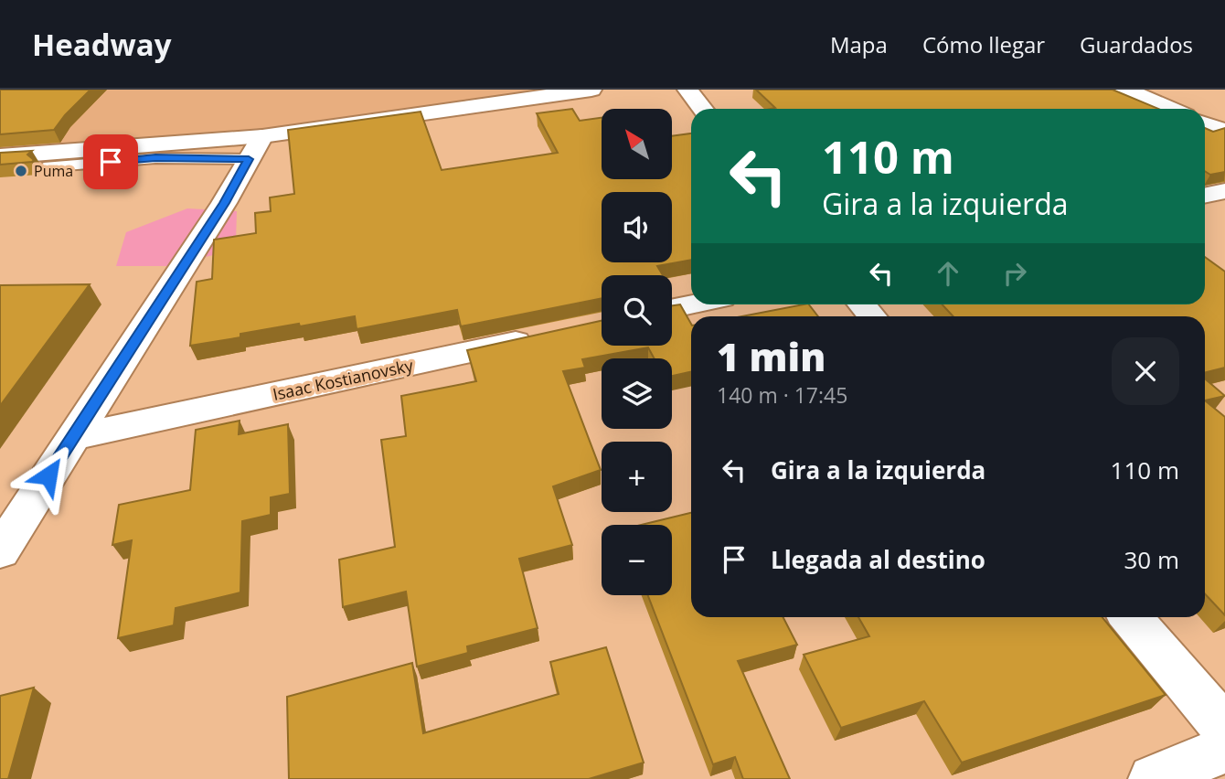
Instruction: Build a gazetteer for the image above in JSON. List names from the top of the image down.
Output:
{
  "streets": {
    "street": ["Isaac Kostianovsky"]
  },
  "places": ["Puma"],
  "north": "top left",
  "page": {
    "header": "Headway",
    "nav": ["Mapa", "Cómo llegar", "Guardados"],
    "map_buttons": ["+", "−"],
    "turn": ["110 m", "Gira a la izquierda"],
    "heading": ["1 min", "140 m · 17:45"],
    "list": [
      {
        "name": "Gira a la izquierda",
        "value": "110 m"
      },
      {
        "name": "Llegada al destino",
        "value": "30 m"
      }
    ]
  }
}
